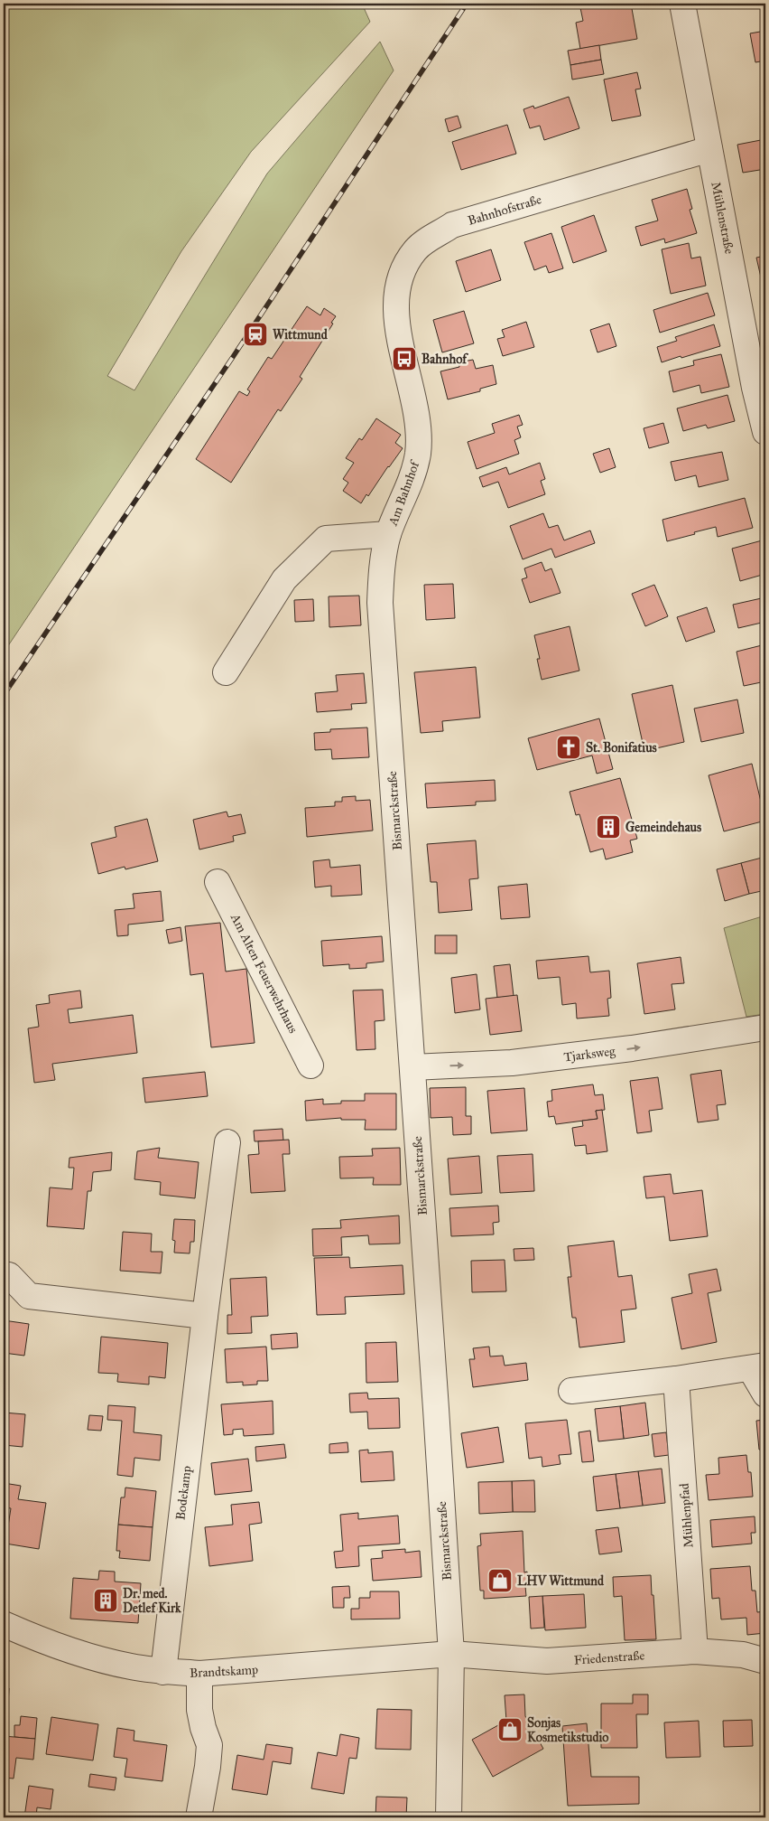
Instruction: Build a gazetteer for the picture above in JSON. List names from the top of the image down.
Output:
{
  "streets": {
    "street": [
      "Bahnhofstraße",
      "Mühlenstraße",
      "Am Bahnhof",
      "Bismarckstraße",
      "Am Alten Feuerwehrhaus",
      "Tjarksweg",
      "Bodekamp",
      "Mühlenpfad",
      "Friedenstraße",
      "Brandtskamp"
    ]
  },
  "crossings": [
    ["Bahnhofstraße", "Mühlenstraße"],
    ["Bahnhofstraße", "Am Bahnhof"],
    ["Am Bahnhof", "Bismarckstraße"],
    ["Bismarckstraße", "Tjarksweg"],
    ["Bismarckstraße", "Friedenstraße"],
    ["Bismarckstraße", "Brandtskamp"],
    ["Bodekamp", "Brandtskamp"],
    ["Mühlenpfad", "Friedenstraße"],
    ["Friedenstraße", "Brandtskamp"]
  ],
  "one_way": ["Tjarksweg"],
  "places": {
    "station": ["Wittmund"],
    "bus stop": ["Bahnhof"],
    "church": ["St. Bonifatius"],
    "building": ["Gemeindehaus", "Dr. med. Detlef Kirk"],
    "shop": ["LHV Wittmund", "Sonjas Kosmetikstudio"]
  }
}
